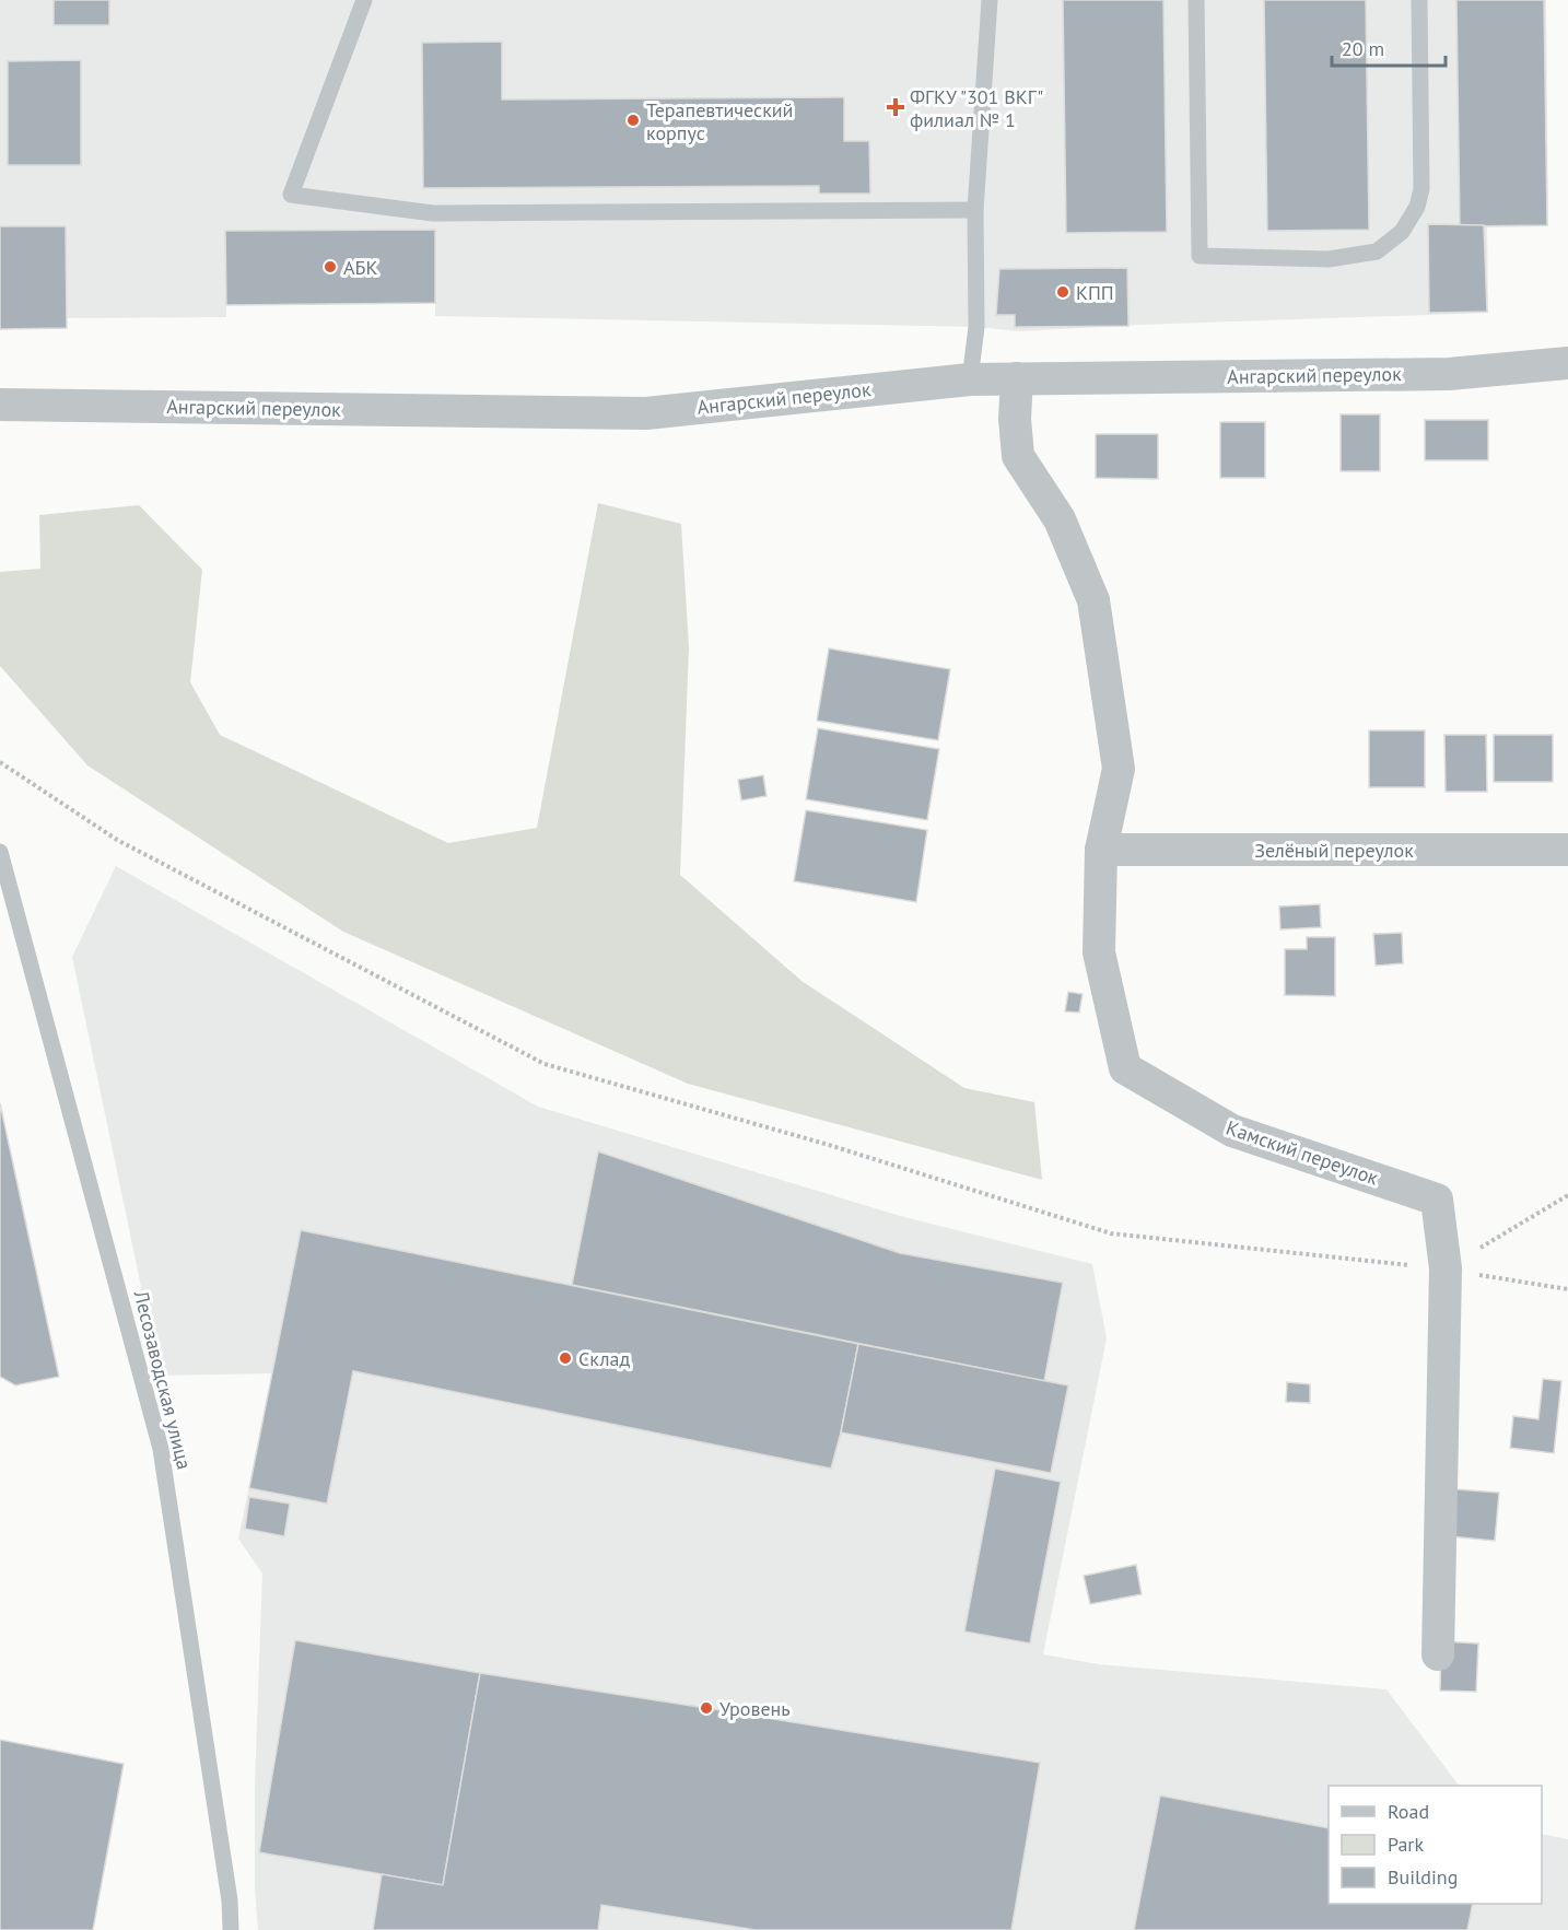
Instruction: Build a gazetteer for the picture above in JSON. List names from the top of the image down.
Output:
{
  "streets": {
    "street": ["Ангарский переулок", "Зелёный переулок", "Камский переулок"],
    "lane": ["Лесозаводская улица"]
  },
  "crossings": [
    ["Ангарский переулок", "Камский переулок"],
    ["Зелёный переулок", "Камский переулок"]
  ],
  "places": {
    "health": ["ФГКУ \"301 ВКГ\" филиал № 1"],
    "other": [
      "Терапевтический корпус",
      "АБК",
      "КПП",
      "Склад",
      "Уровень"
    ]
  },
  "legend": ["Road", "Park", "Building"],
  "scale_bar": "20 m"
}
